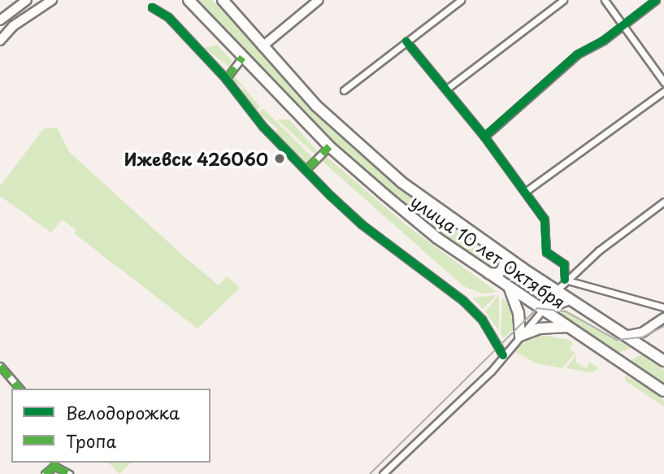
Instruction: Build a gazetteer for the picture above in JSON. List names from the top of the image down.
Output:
{
  "streets": {
    "main road": ["улица 10 лет Октября"]
  },
  "places": ["Ижевск 426060"],
  "legend": ["Велодорожка", "Тропа"]
}
